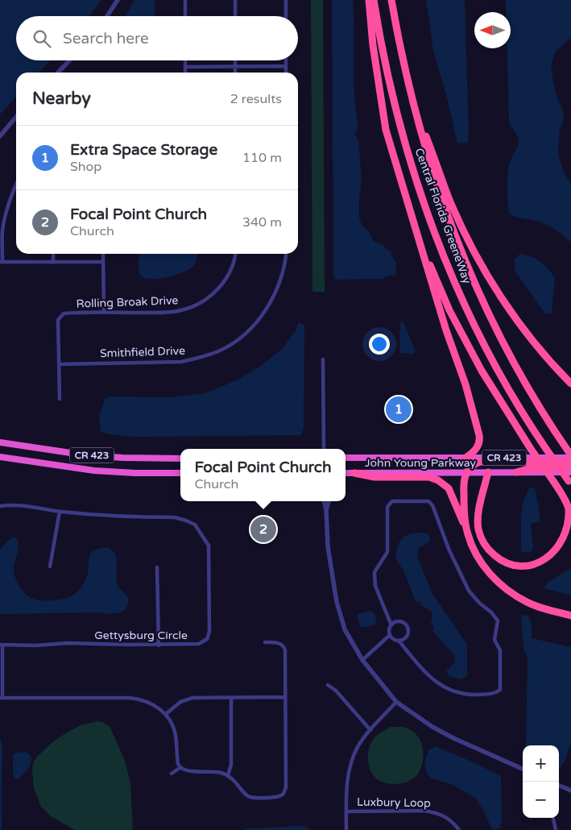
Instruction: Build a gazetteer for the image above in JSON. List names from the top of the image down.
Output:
{
  "streets": {
    "highway": ["Central Florida GreeneWay", "CR 423", "John Young Parkway"],
    "street": [
      "Rolling Broak Drive",
      "Smithfield Drive",
      "Gettysburg Circle",
      "Luxbury Loop"
    ]
  },
  "crossings": [
    ["Central Florida GreeneWay", "John Young Parkway"],
    ["Rolling Broak Drive", "Smithfield Drive"]
  ],
  "north": "left",
  "page": {
    "search": "Search here",
    "heading": ["Nearby", "2 results"],
    "list": [
      {
        "mark": "1",
        "name": "Extra Space Storage",
        "note": "Shop",
        "value": "110 m"
      },
      {
        "mark": "2",
        "name": "Focal Point Church",
        "note": "Church",
        "value": "340 m"
      }
    ],
    "pins": ["1", "2"],
    "popup": ["Focal Point Church", "Church"],
    "map_buttons": ["+", "−"]
  }
}
